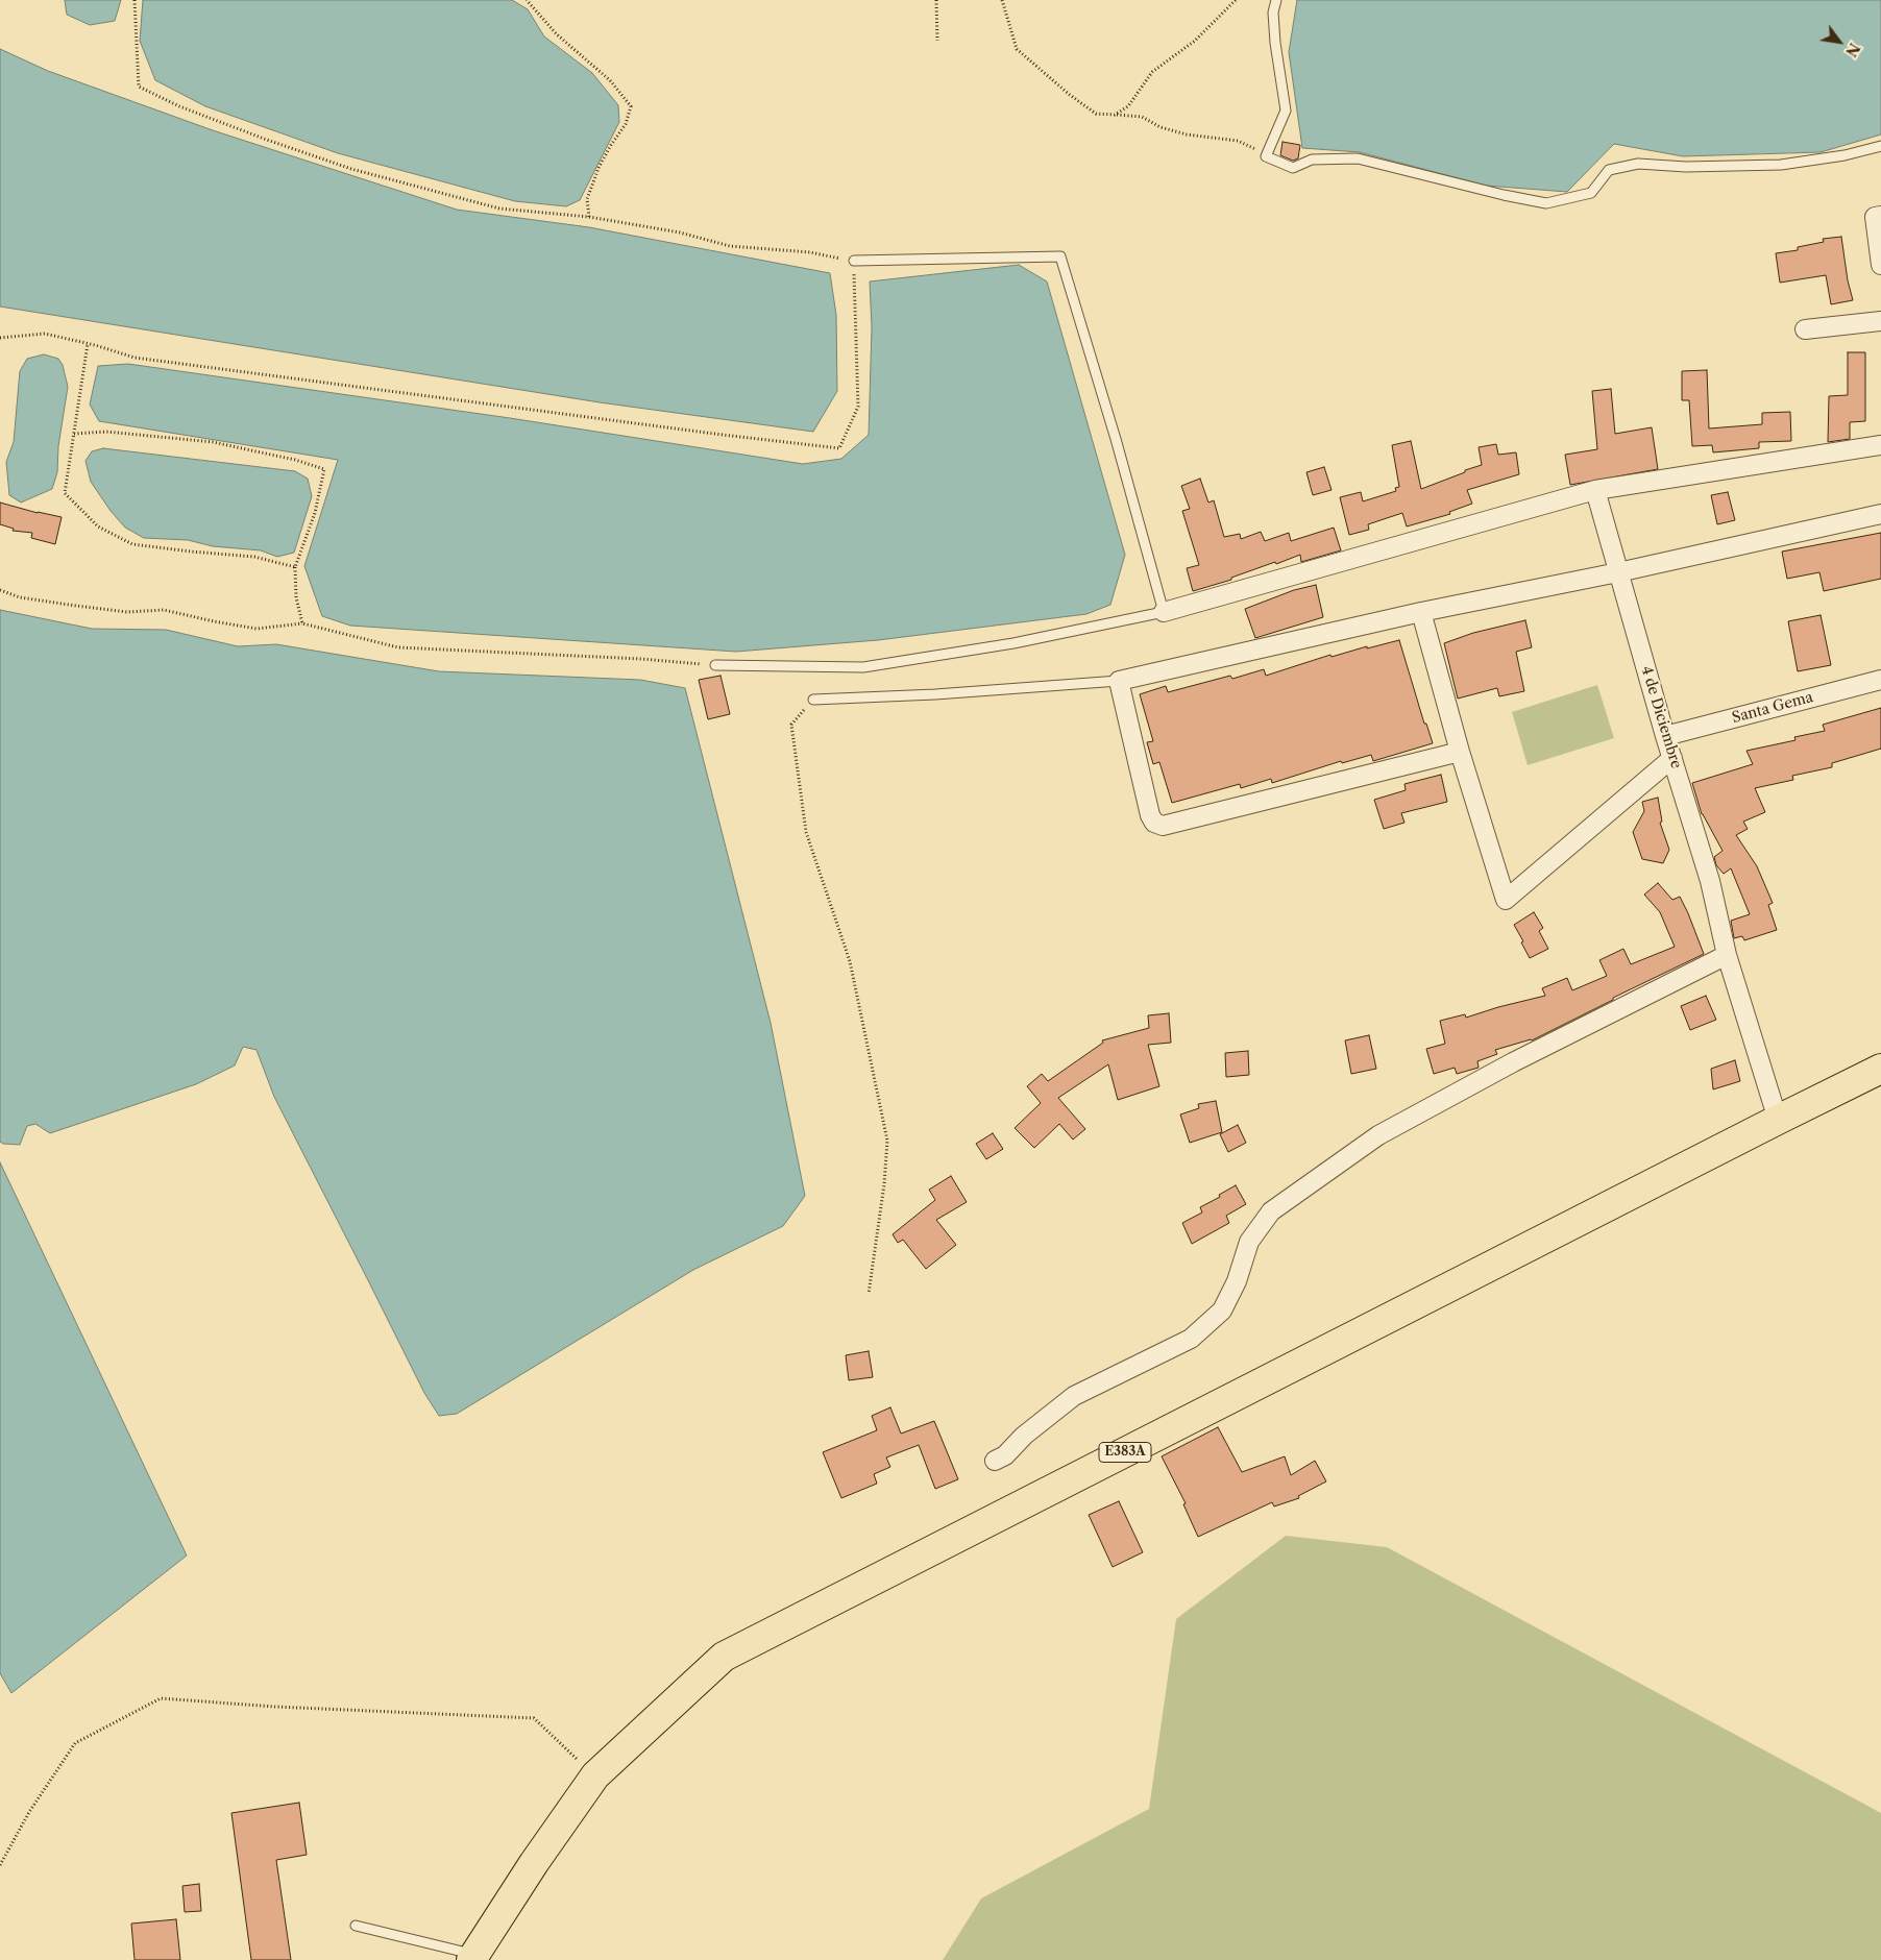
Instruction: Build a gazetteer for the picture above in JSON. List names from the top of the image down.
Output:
{
  "streets": {
    "main road": ["E383A"],
    "street": ["Santa Gema", "4 de Diciembre"]
  },
  "crossings": [
    ["Santa Gema", "4 de Diciembre"],
    ["4 de Diciembre", "E383A"]
  ],
  "north": "bottom right"
}
